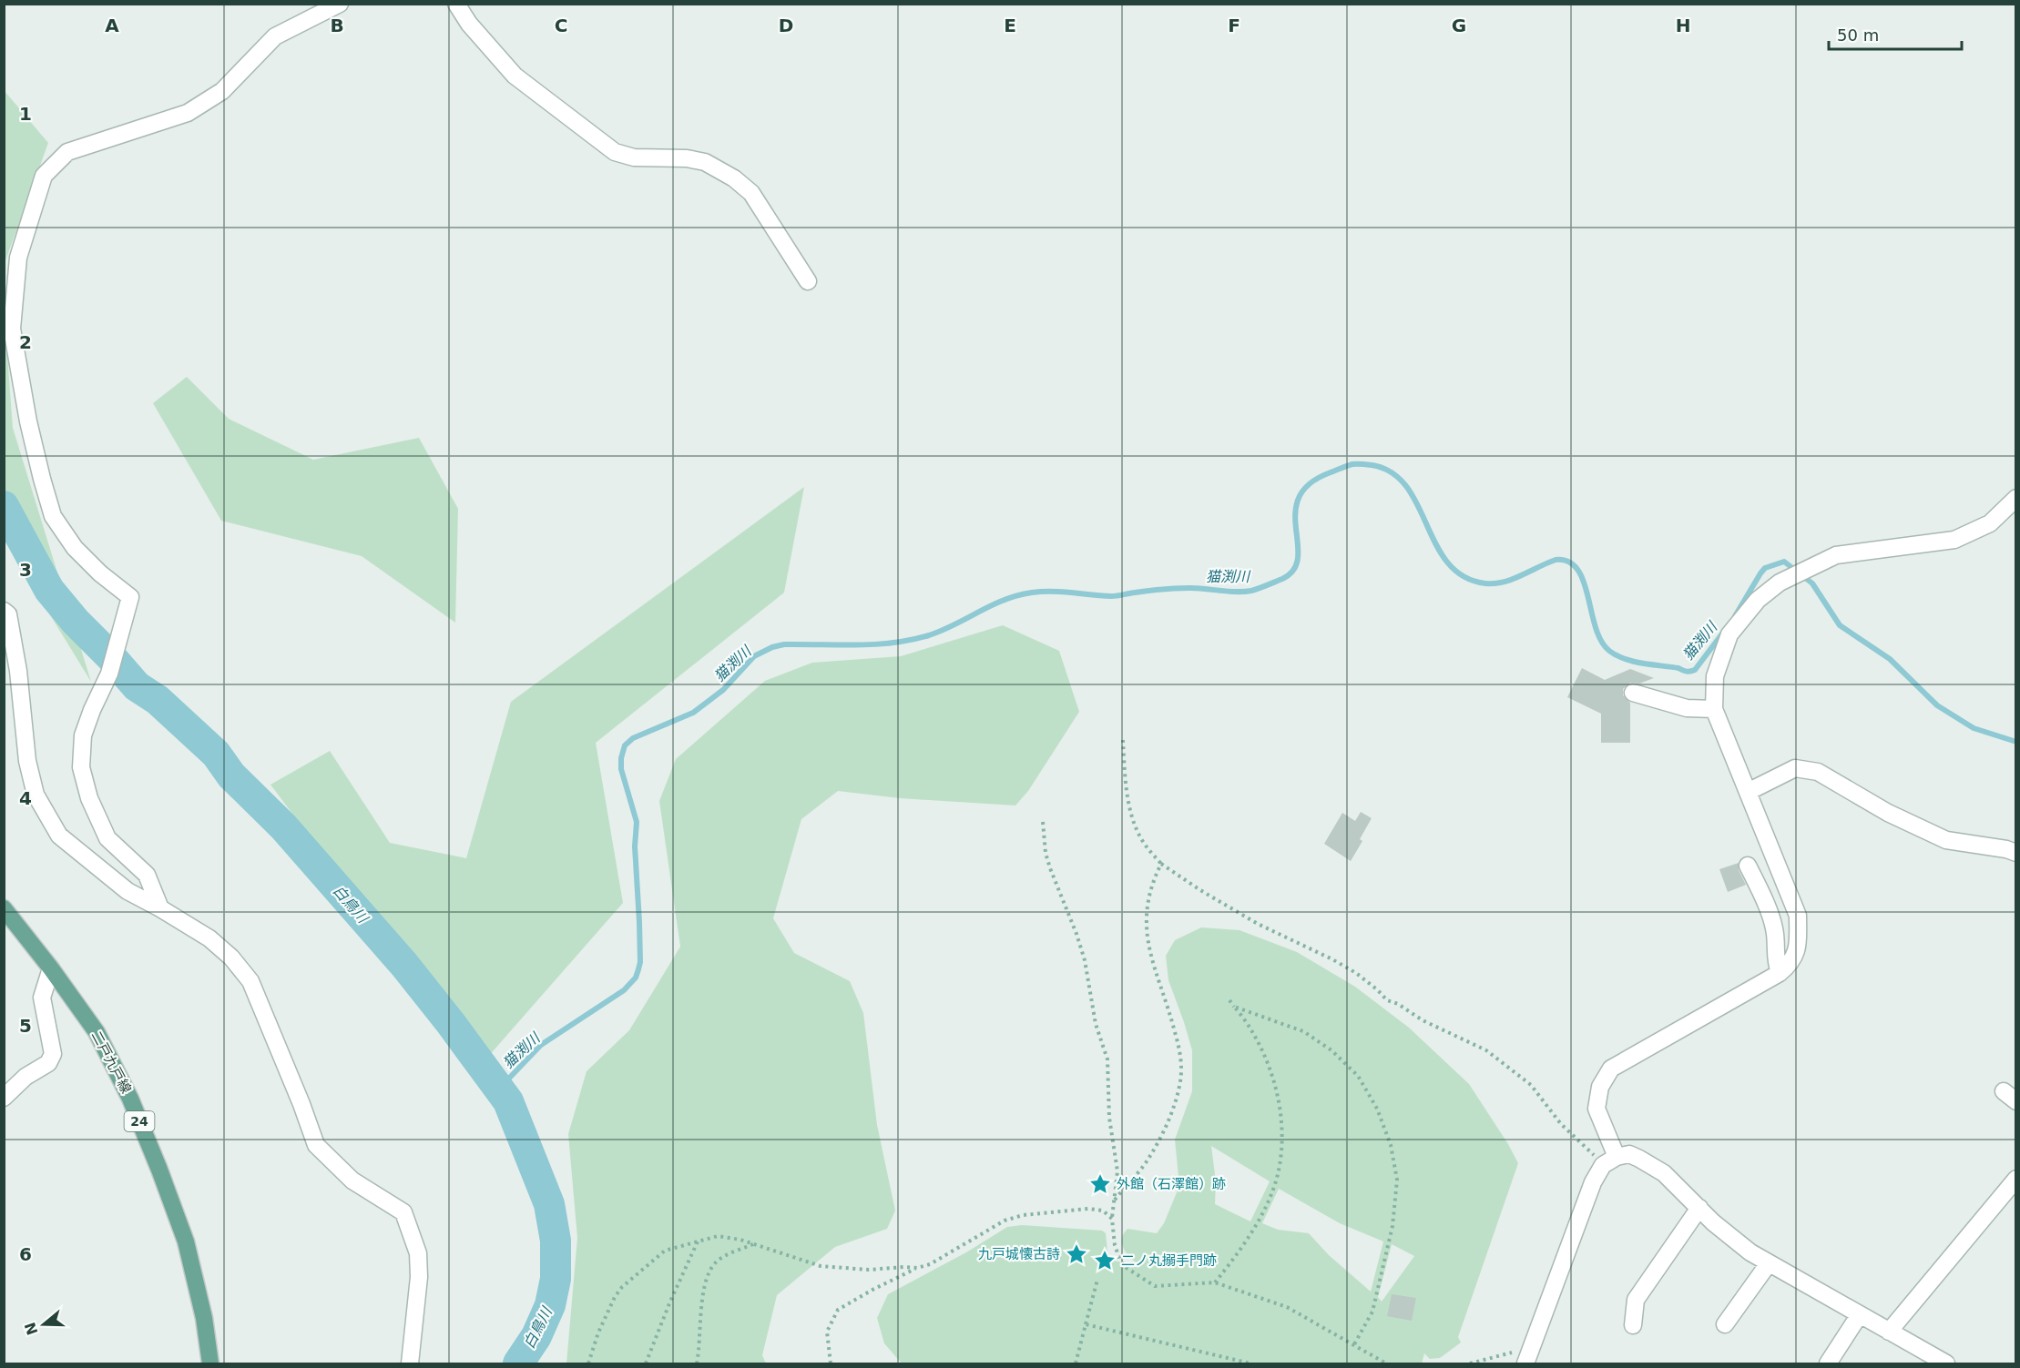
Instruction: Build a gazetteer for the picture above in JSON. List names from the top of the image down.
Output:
{
  "streets": {
    "main road": ["二戸九戸線", "24"]
  },
  "water": ["猫渕川", "白鳥川"],
  "places": {
    "place": ["外館（石澤館）跡", "九戸城懐古詩", "二ノ丸搦手門跡"]
  },
  "scale_bar": "50 m",
  "north": "left",
  "grid": {
    "columns": [
      "A",
      "B",
      "C",
      "D",
      "E",
      "F",
      "G",
      "H"
    ],
    "rows": [
      "1",
      "2",
      "3",
      "4",
      "5",
      "6"
    ]
  }
}
